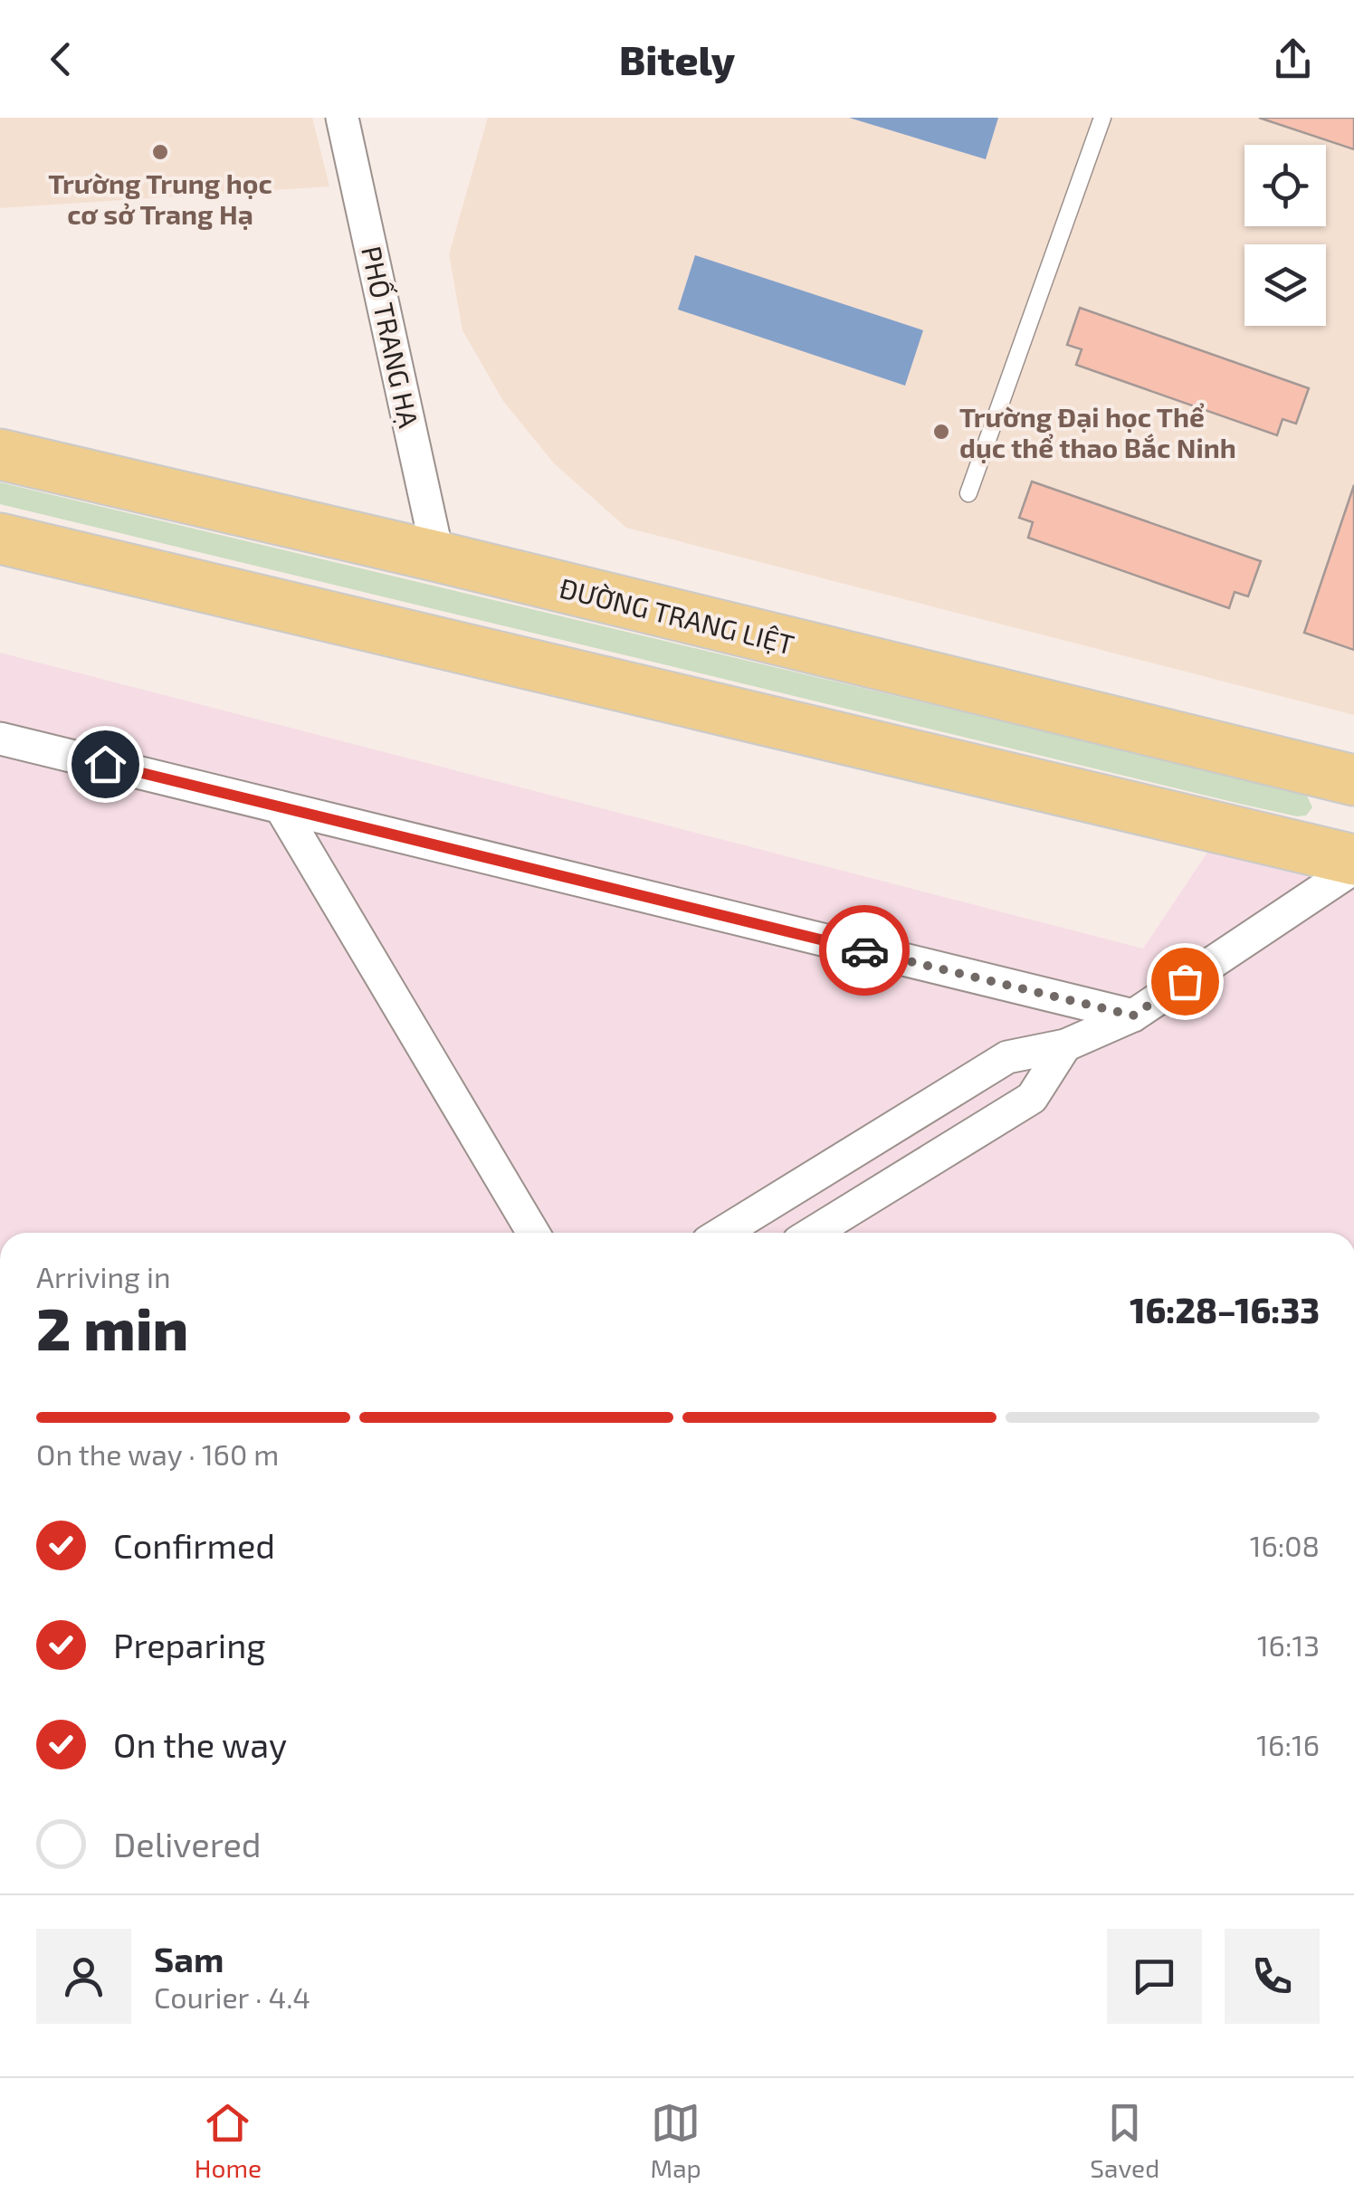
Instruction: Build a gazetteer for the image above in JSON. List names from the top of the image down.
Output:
{
  "streets": {
    "main road": ["ĐƯỜNG TRANG LIỆT"],
    "street": ["PHỐ TRANG HẠ"]
  },
  "crossings": [
    ["PHỐ TRANG HẠ", "ĐƯỜNG TRANG LIỆT"]
  ],
  "places": ["Trường Trung học cơ sở Trang Hạ", "Trường Đại học Thể dục thể thao Bắc Ninh"],
  "page": {
    "header": "Bitely",
    "heading": ["2 min", "Arriving in", "16:28–16:33"],
    "panel": ["Sam", "Courier · 4.4"],
    "bar": "On the way · 160 m",
    "list": [
      ["Confirmed", "16:08"],
      ["Preparing", "16:13"],
      ["On the way", "16:16"],
      "Delivered"
    ],
    "tabs": ["Home", "Map", "Saved"]
  }
}
